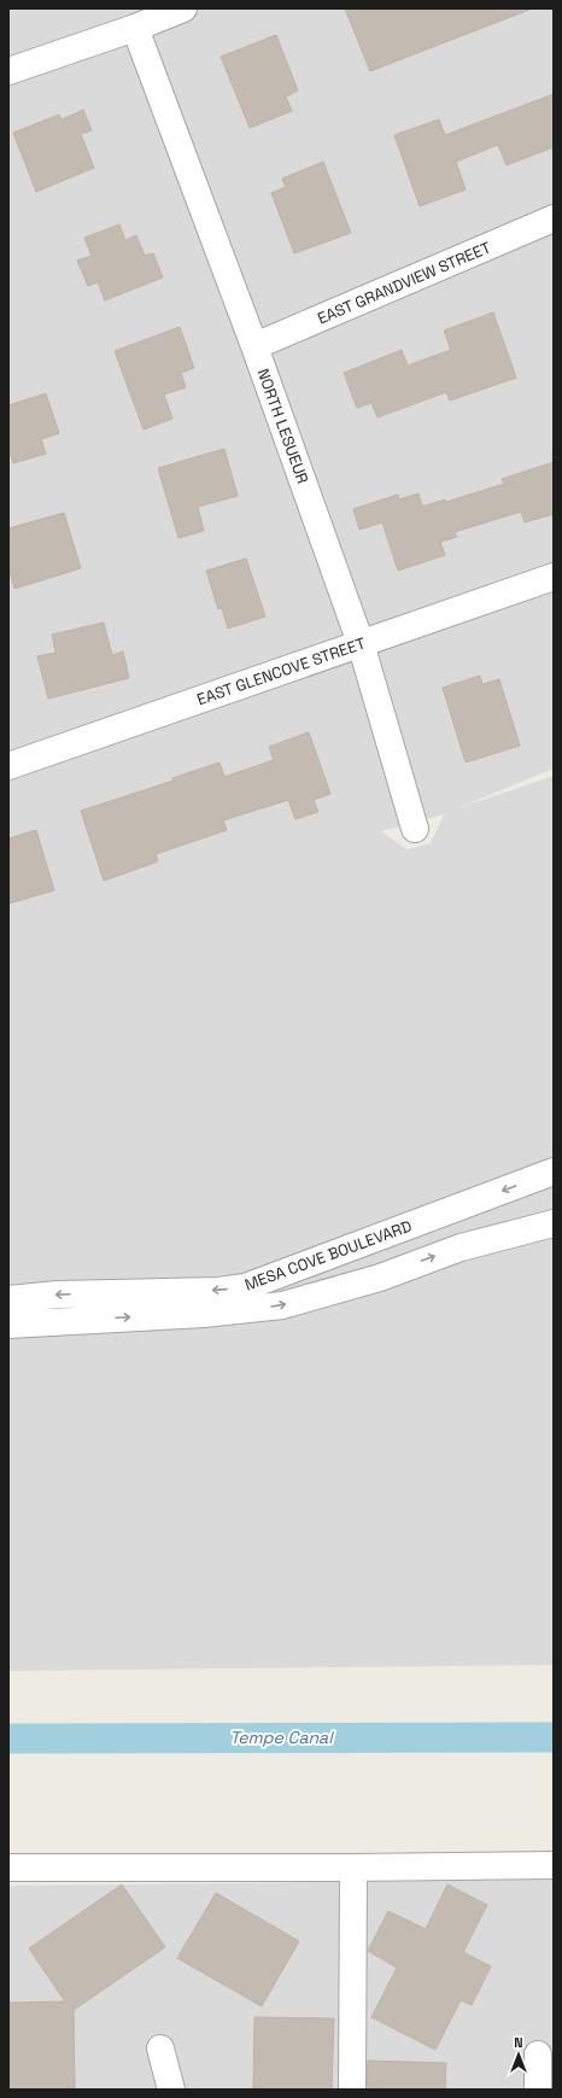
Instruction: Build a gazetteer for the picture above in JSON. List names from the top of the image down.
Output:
{
  "streets": {
    "street": [
      "EAST GRANDVIEW STREET",
      "NORTH LESUEUR",
      "EAST GLENCOVE STREET",
      "MESA COVE BOULEVARD"
    ]
  },
  "crossings": [
    ["EAST GRANDVIEW STREET", "NORTH LESUEUR"],
    ["NORTH LESUEUR", "EAST GLENCOVE STREET"]
  ],
  "water": ["Tempe Canal"],
  "north": "top"
}
